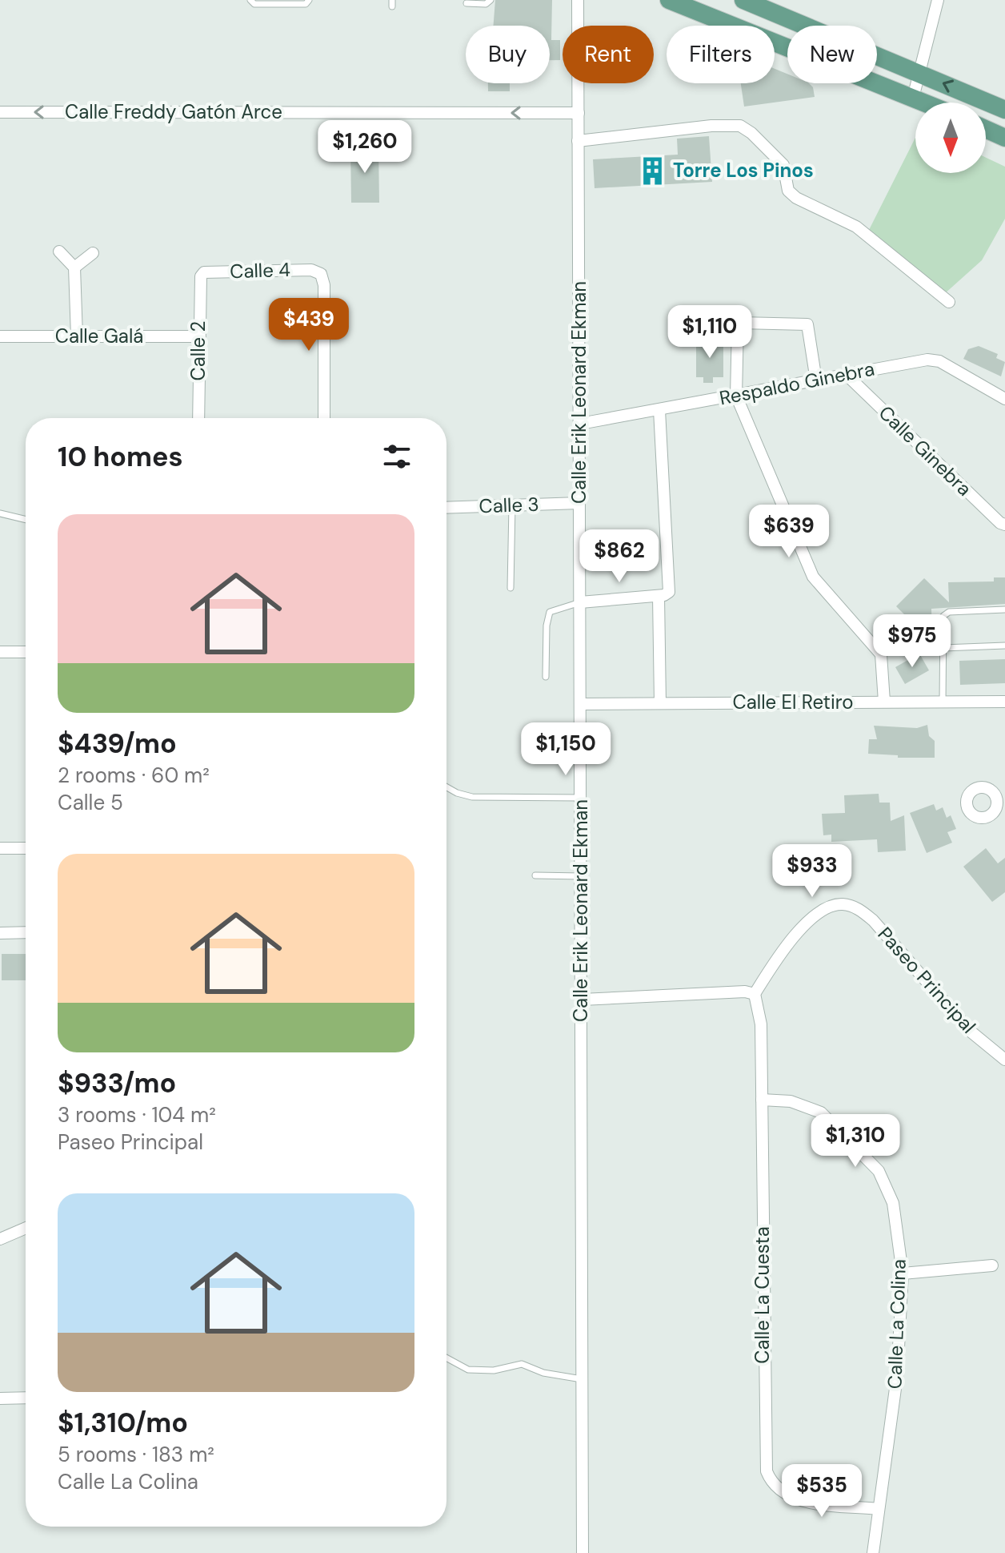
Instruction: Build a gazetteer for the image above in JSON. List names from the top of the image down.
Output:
{
  "streets": {
    "street": [
      "Calle Freddy Gatón Arce",
      "Calle 4",
      "Calle Galá",
      "Calle 2",
      "Respaldo Ginebra",
      "Calle Erik Leonard Ekman",
      "Calle Ginebra",
      "Calle 3",
      "Calle El Retiro",
      "Paseo Principal",
      "Calle La Cuesta",
      "Calle La Colina"
    ]
  },
  "crossings": [
    ["Calle Freddy Gatón Arce", "Calle Erik Leonard Ekman"],
    ["Calle 4", "Calle 2"],
    ["Calle Galá", "Calle 2"],
    ["Respaldo Ginebra", "Calle Erik Leonard Ekman"],
    ["Respaldo Ginebra", "Calle Ginebra"],
    ["Calle Erik Leonard Ekman", "Calle 3"],
    ["Calle Erik Leonard Ekman", "Calle El Retiro"],
    ["Paseo Principal", "Calle La Cuesta"],
    ["Calle La Cuesta", "Calle La Colina"]
  ],
  "one_way": ["Calle Freddy Gatón Arce"],
  "places": {
    "building": ["Torre Los Pinos"]
  },
  "north": "bottom",
  "page": {
    "chip": [
      "Buy",
      "Rent",
      "Filters",
      "New"
    ],
    "price": [
      "$1,260",
      "$439",
      "$1,110",
      "$639",
      "$862",
      "$975",
      "$1,150",
      "$933",
      "$1,310",
      "$535"
    ],
    "heading": "10 homes",
    "list": [
      {
        "name": "$439/mo",
        "note": "2 rooms · 60 m² · Calle 5"
      },
      {
        "name": "$933/mo",
        "note": "3 rooms · 104 m² · Paseo Principal"
      },
      {
        "name": "$1,310/mo",
        "note": "5 rooms · 183 m² · Calle La Colina"
      }
    ]
  }
}
